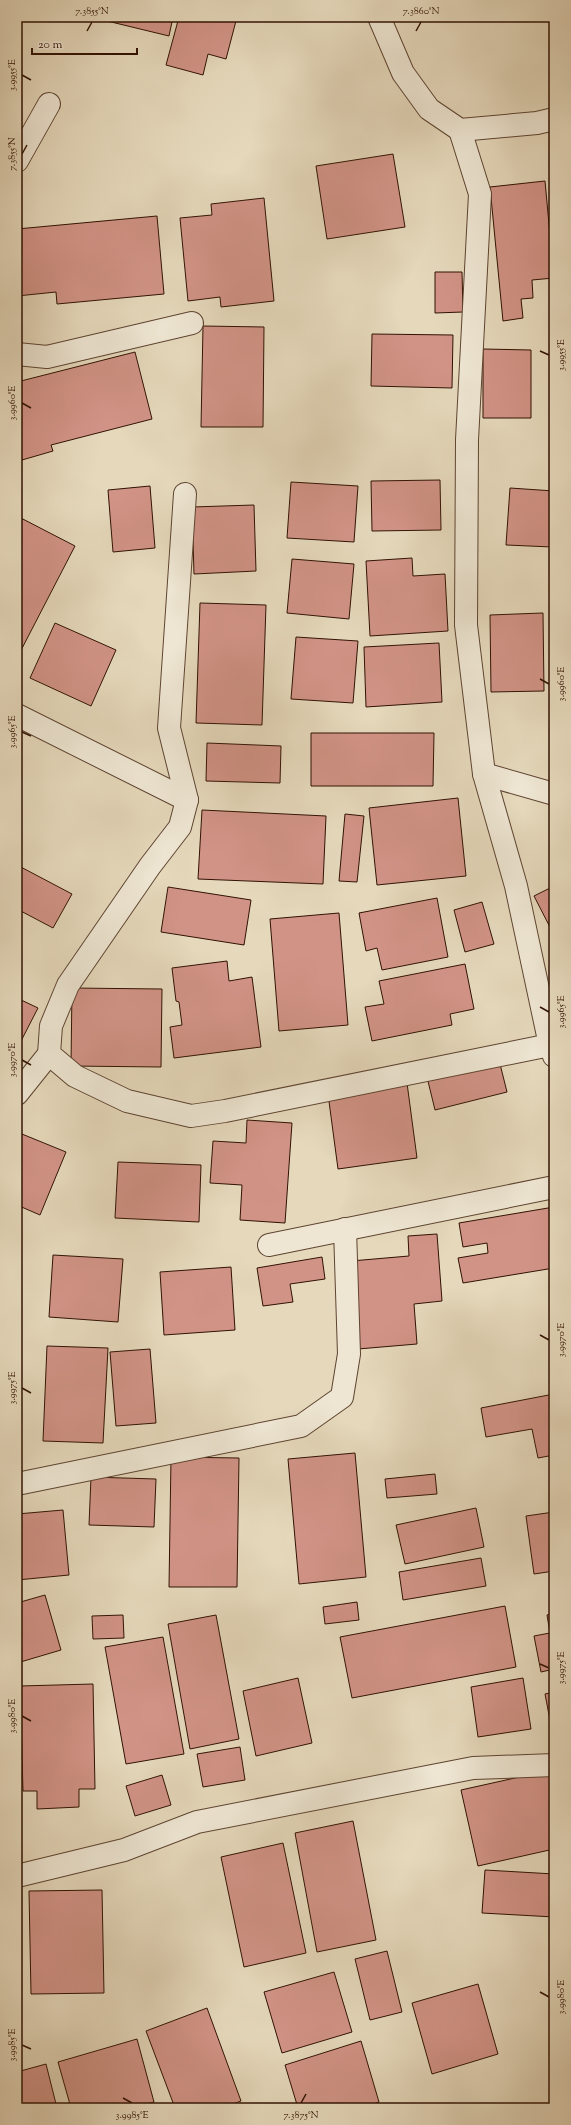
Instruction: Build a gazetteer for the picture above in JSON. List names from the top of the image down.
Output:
{
  "scale_bar": "20 m",
  "coordinates": [
    "7.3855°N",
    "7.3860°N",
    "3.9955°E",
    "3.9960°E",
    "3.9965°E",
    "3.9970°E",
    "3.9975°E",
    "3.9980°E",
    "3.9985°E",
    "7.3875°N"
  ]
}
